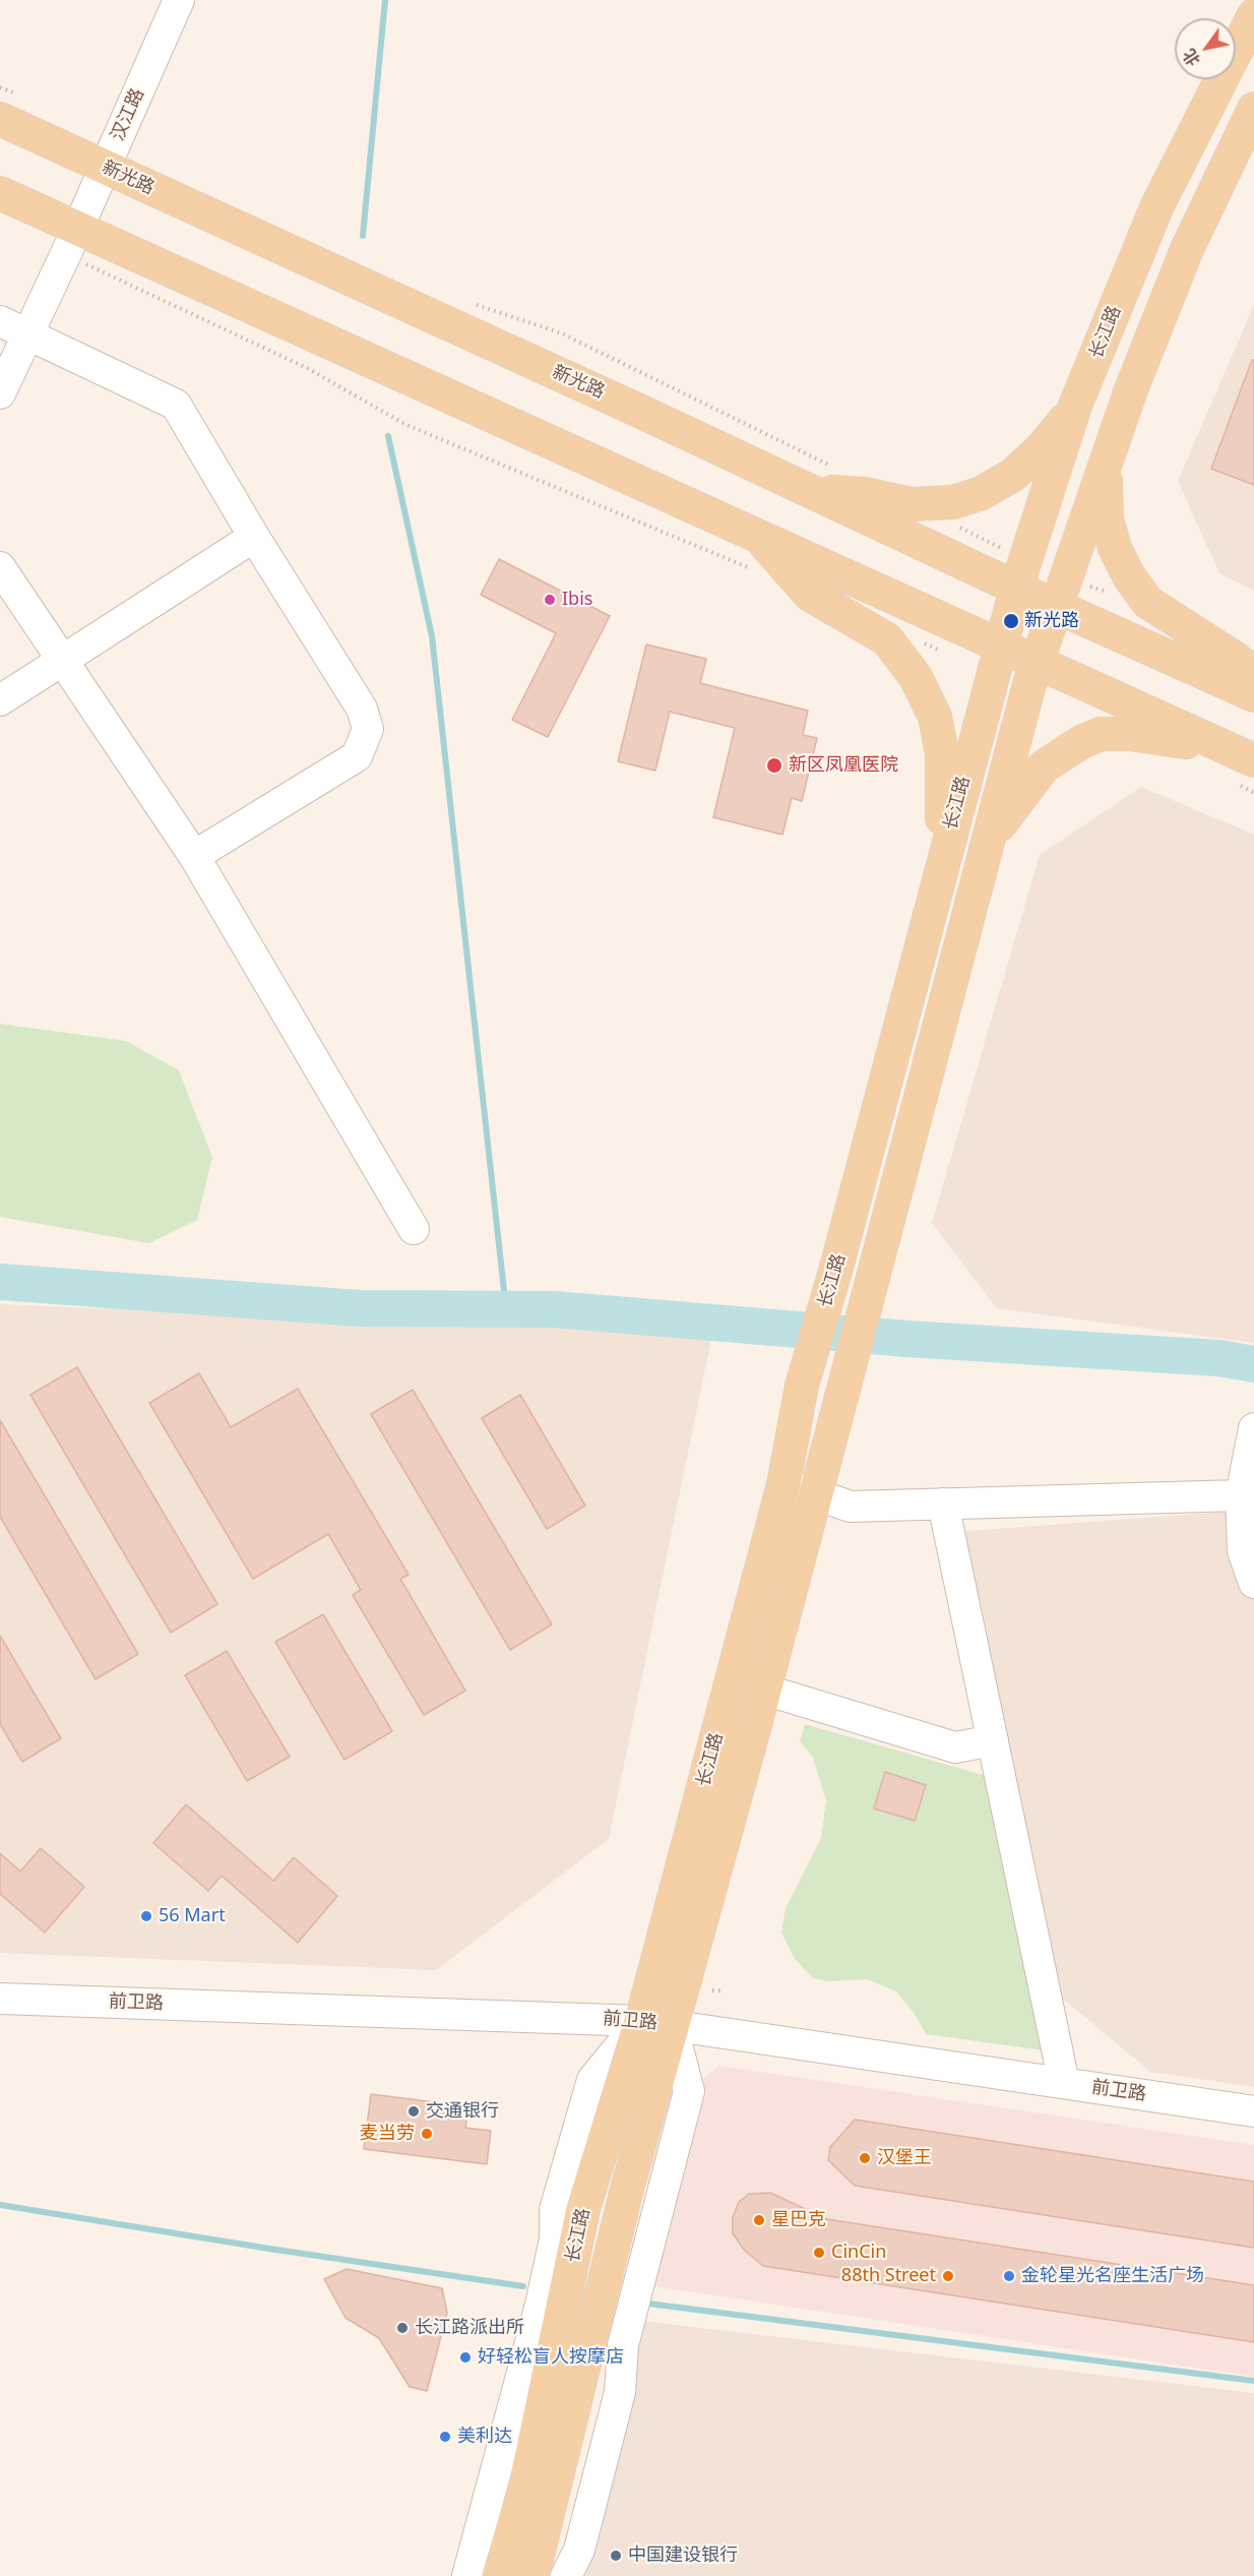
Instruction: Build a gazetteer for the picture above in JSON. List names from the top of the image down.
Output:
{
  "streets": {
    "main road": ["新光路", "长江路"],
    "street": ["汉江路", "前卫路"]
  },
  "crossings": [
    ["汉江路", "新光路"],
    ["新光路", "长江路"],
    ["长江路", "前卫路"]
  ],
  "places": [
    "Ibis",
    "新光路",
    "新区凤凰医院",
    "56 Mart",
    "交通银行",
    "麦当劳",
    "汉堡王",
    "星巴克",
    "CinCin",
    "88th Street",
    "金轮星光名座生活广场",
    "长江路派出所",
    "好轻松盲人按摩店",
    "美利达",
    "中国建设银行"
  ],
  "north": "bottom left"
}
